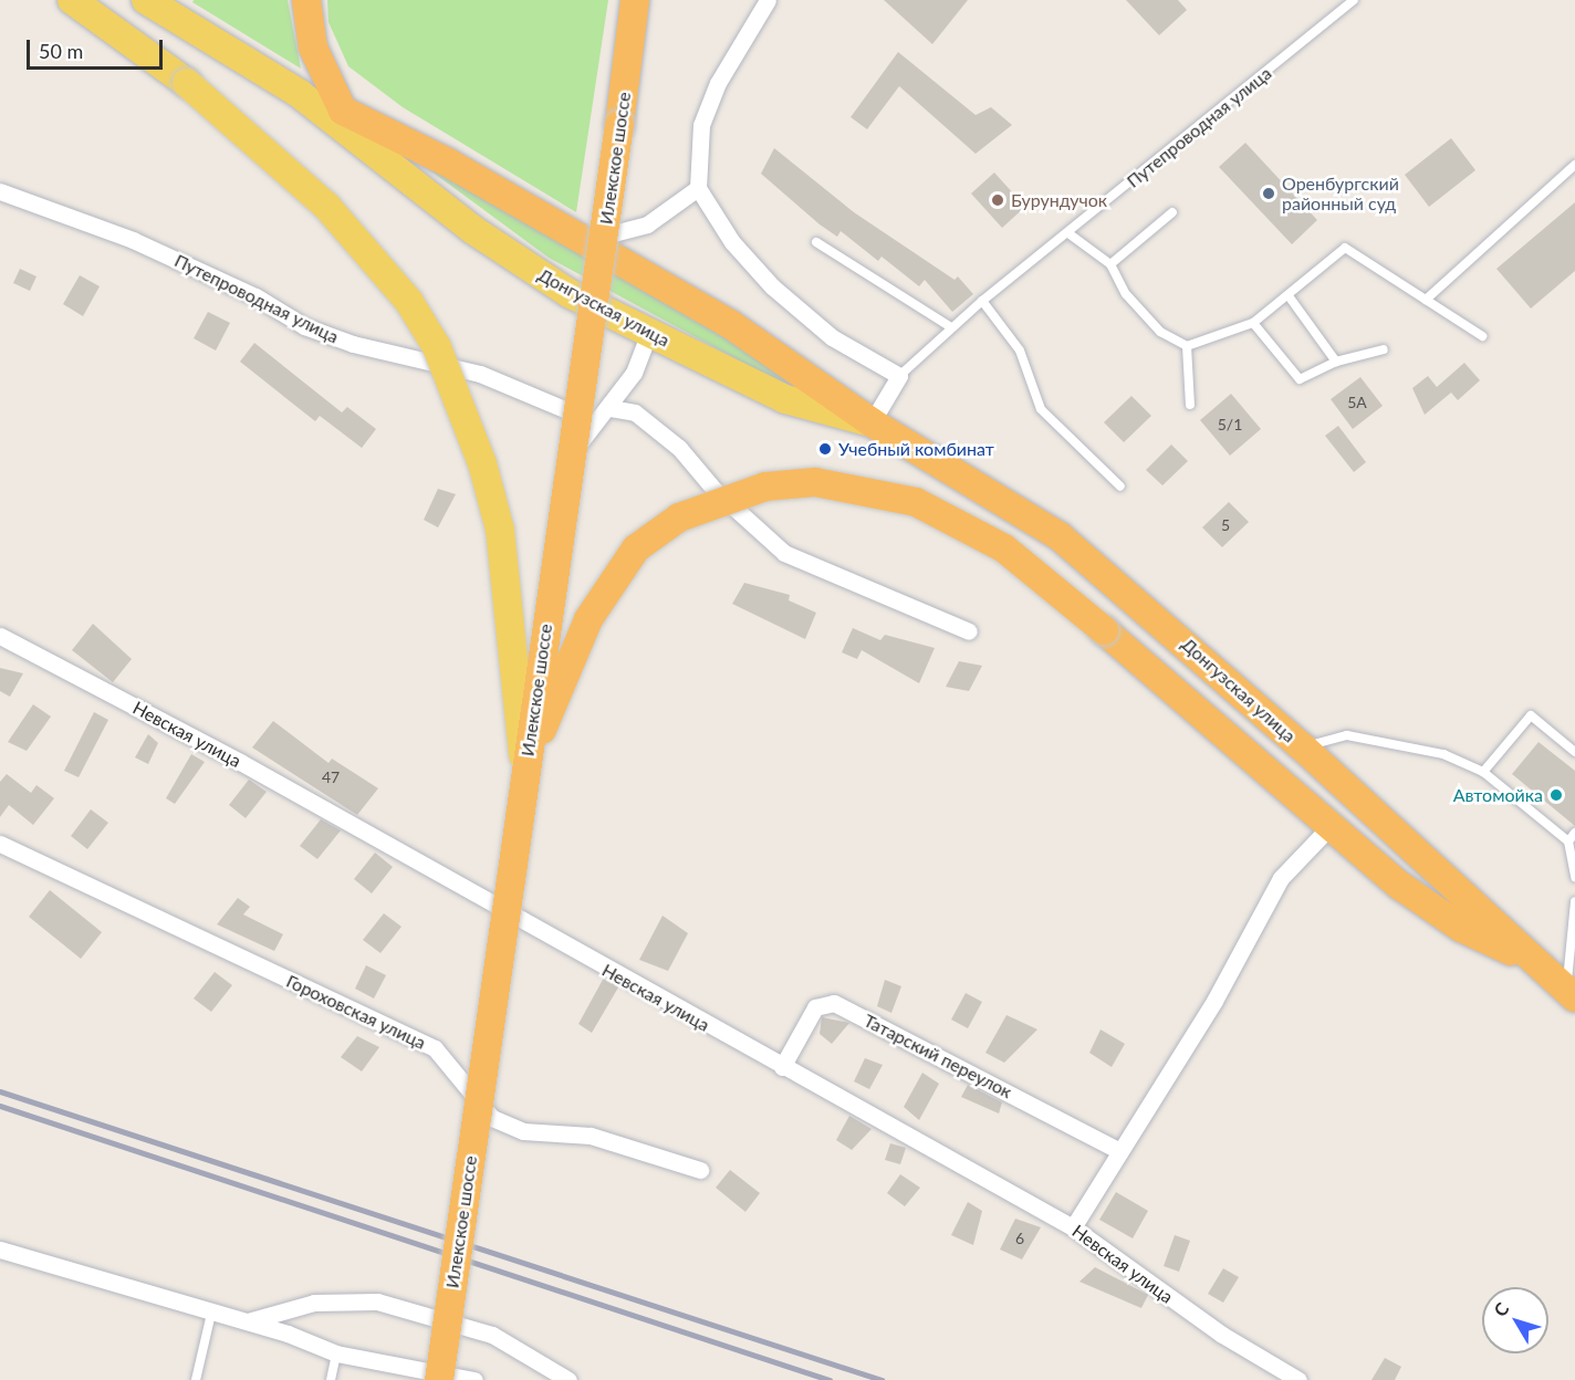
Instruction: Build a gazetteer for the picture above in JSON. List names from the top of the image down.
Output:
{
  "streets": {
    "highway": ["Илекское шоссе", "Донгузская улица"],
    "street": [
      "Путепроводная улица",
      "Невская улица",
      "Гороховская улица",
      "Татарский переулок"
    ]
  },
  "crossings": [
    ["Невская улица", "Татарский переулок"]
  ],
  "places": [
    "Оренбургский районный суд",
    "Бурундучок",
    "Учебный комбинат",
    "Автомойка"
  ],
  "house_numbers": [
    "5А",
    "5/1",
    "5",
    "47",
    "6"
  ],
  "scale_bar": "50 m",
  "north": "top left"
}
